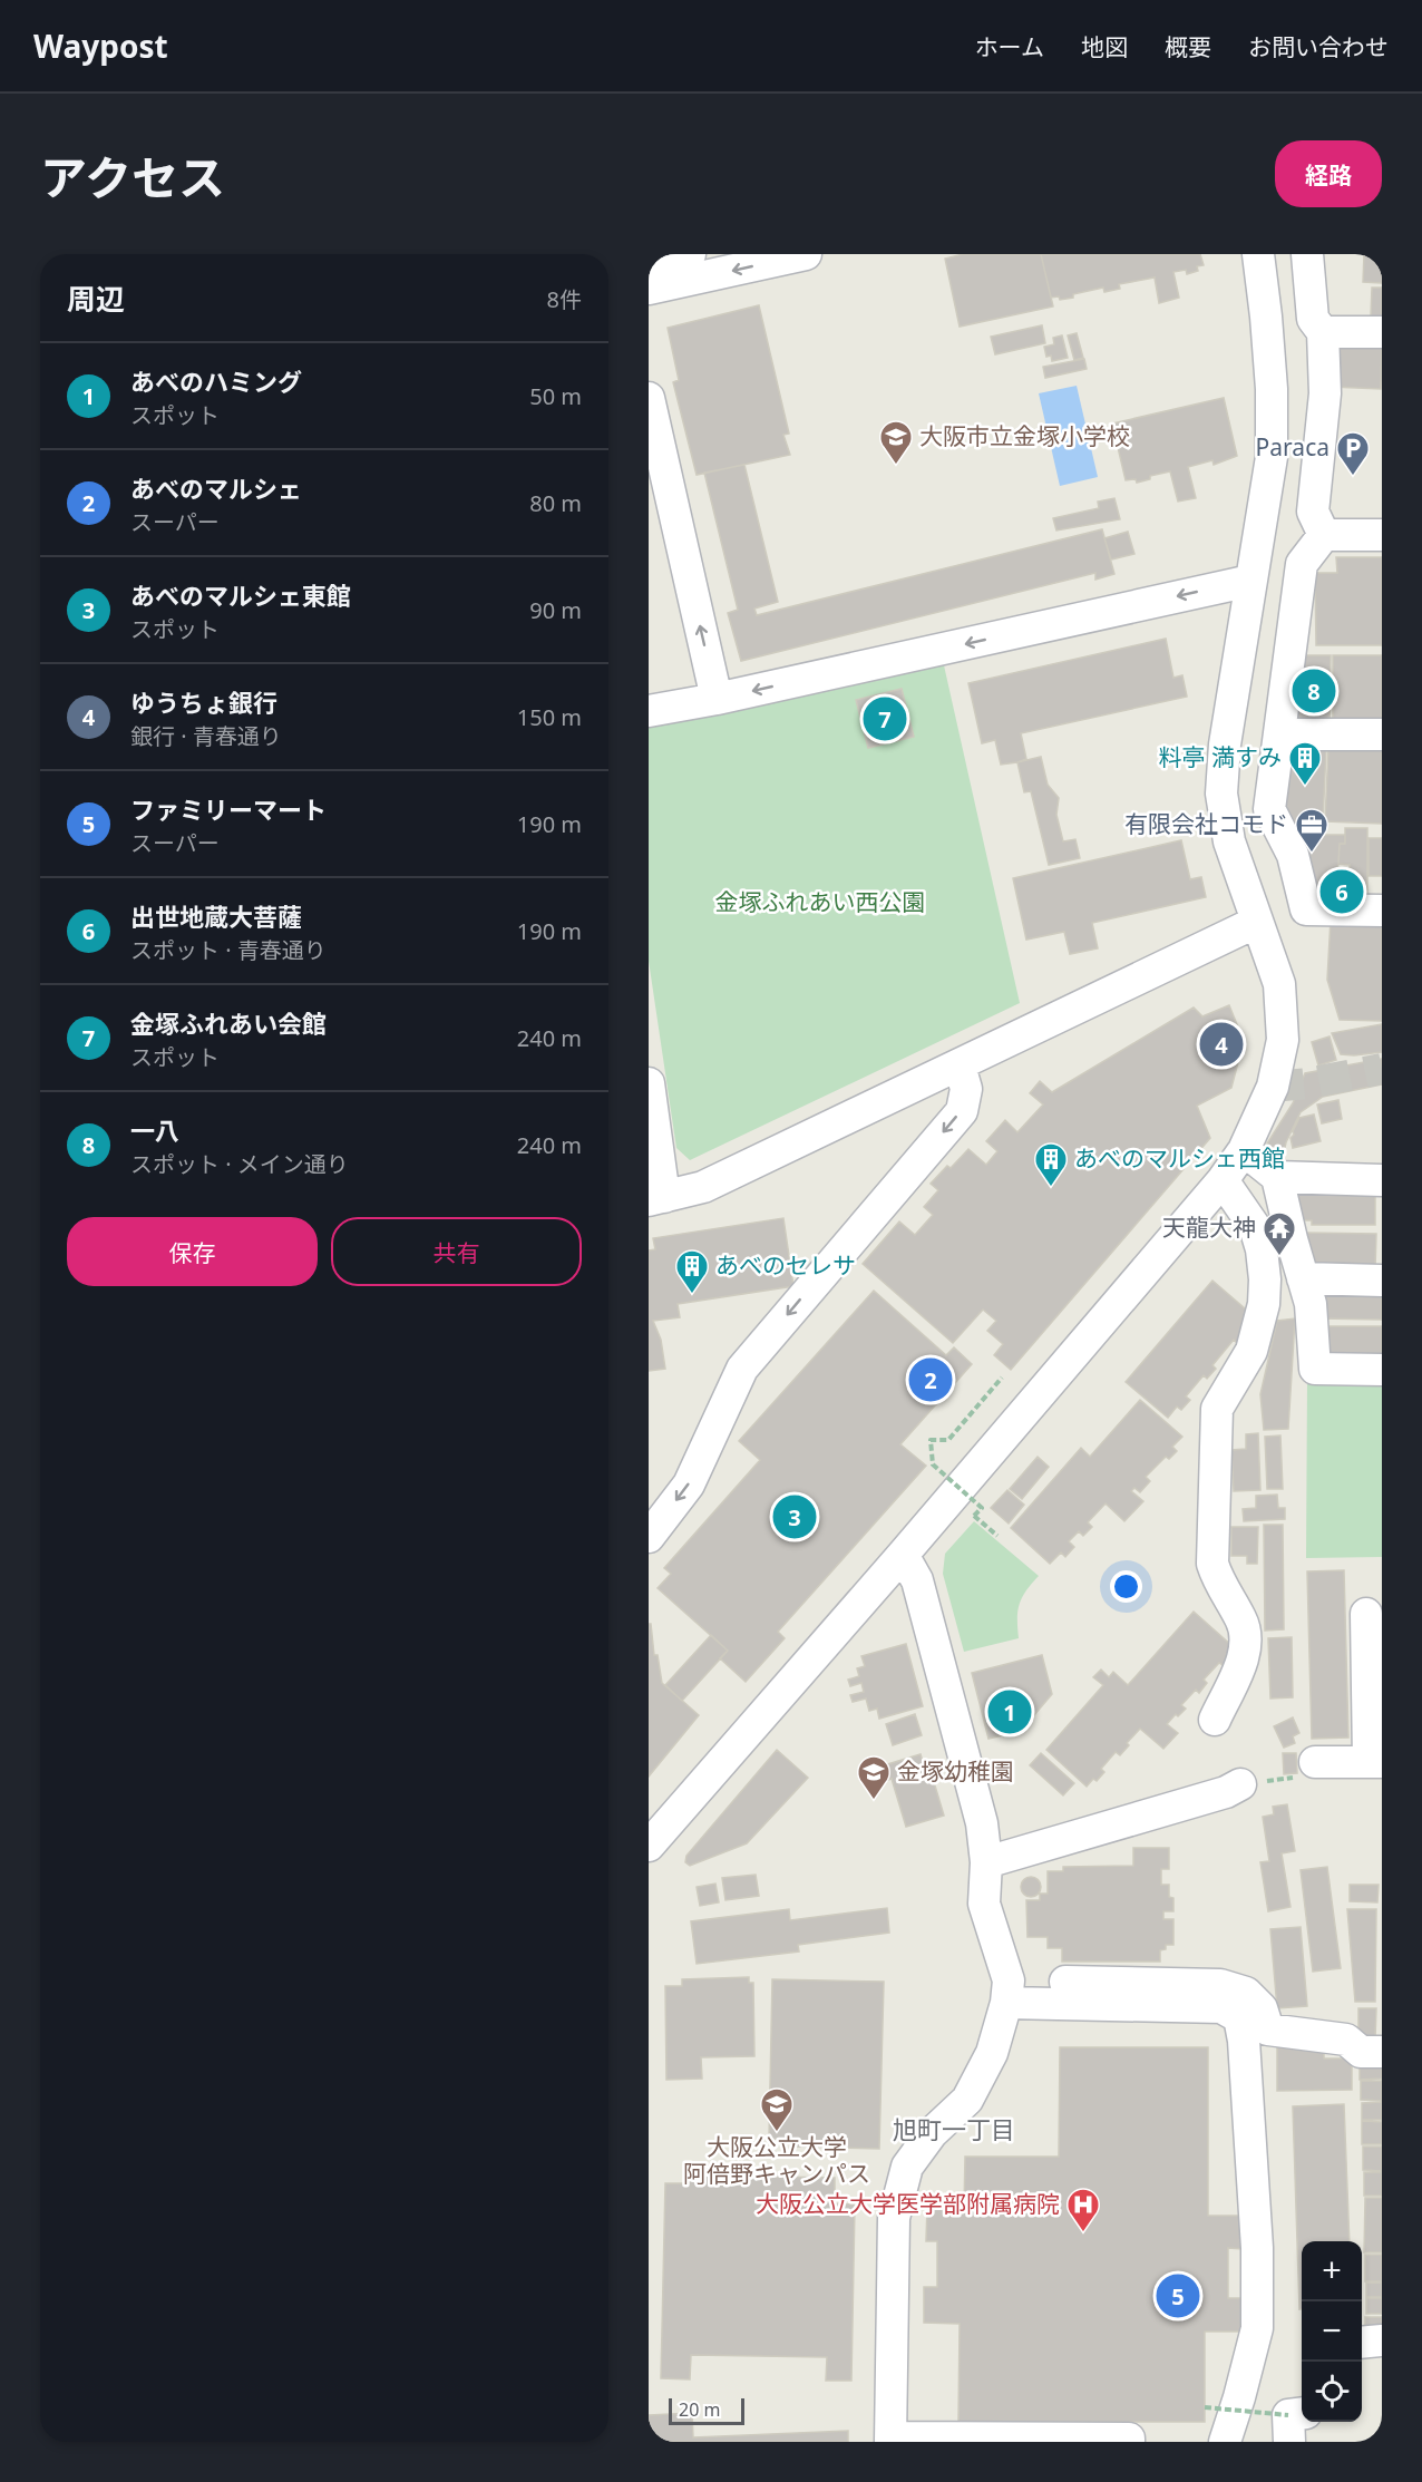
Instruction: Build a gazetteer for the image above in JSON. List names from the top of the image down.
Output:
{
  "districts": ["旭町一丁目"],
  "parks": ["金塚ふれあい西公園"],
  "places": {
    "school or university": ["大阪市立金塚小学校", "金塚幼稚園", "大阪公立大学 阿倍野キャンパス"],
    "parking": ["Paraca"],
    "building": ["料亭 満すみ", "あべのマルシェ西館", "あべのセレサ"],
    "office": ["有限会社コモド"],
    "temple": ["天龍大神"],
    "hospital": ["大阪公立大学医学部附属病院"]
  },
  "scale_bar": "20 m",
  "page": {
    "header": "Waypost",
    "nav": [
      "ホーム",
      "地図",
      "概要",
      "お問い合わせ"
    ],
    "title": "アクセス",
    "buttons": [
      "経路",
      ["保存", "共有"]
    ],
    "heading": ["周辺", "8件"],
    "list": [
      {
        "mark": "1",
        "name": "あべのハミング",
        "note": "スポット",
        "value": "50 m"
      },
      {
        "mark": "2",
        "name": "あべのマルシェ",
        "note": "スーパー",
        "value": "80 m"
      },
      {
        "mark": "3",
        "name": "あべのマルシェ東館",
        "note": "スポット",
        "value": "90 m"
      },
      {
        "mark": "4",
        "name": "ゆうちょ銀行",
        "note": "銀行 · 青春通り",
        "value": "150 m"
      },
      {
        "mark": "5",
        "name": "ファミリーマート",
        "note": "スーパー",
        "value": "190 m"
      },
      {
        "mark": "6",
        "name": "出世地蔵大菩薩",
        "note": "スポット · 青春通り",
        "value": "190 m"
      },
      {
        "mark": "7",
        "name": "金塚ふれあい会館",
        "note": "スポット",
        "value": "240 m"
      },
      {
        "mark": "8",
        "name": "一八",
        "note": "スポット · メイン通り",
        "value": "240 m"
      }
    ],
    "pins": [
      "8",
      "7",
      "6",
      "4",
      "2",
      "3",
      "1",
      "5"
    ],
    "map_buttons": ["+", "−"],
    "scale": "20 m"
  }
}
